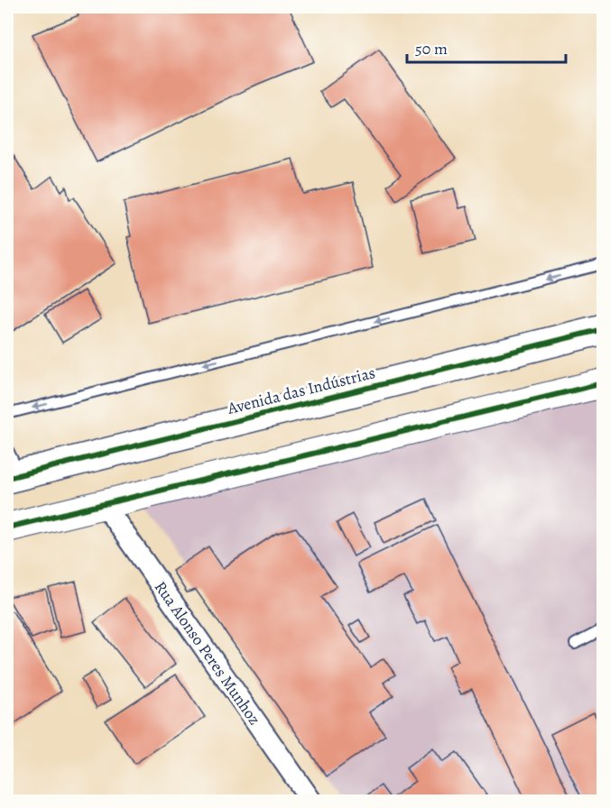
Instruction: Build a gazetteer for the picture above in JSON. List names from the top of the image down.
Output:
{
  "streets": {
    "main road": ["Avenida das Indústrias"],
    "street": ["Rua Alonso Peres Munhoz"]
  },
  "scale_bar": "50 m"
}
